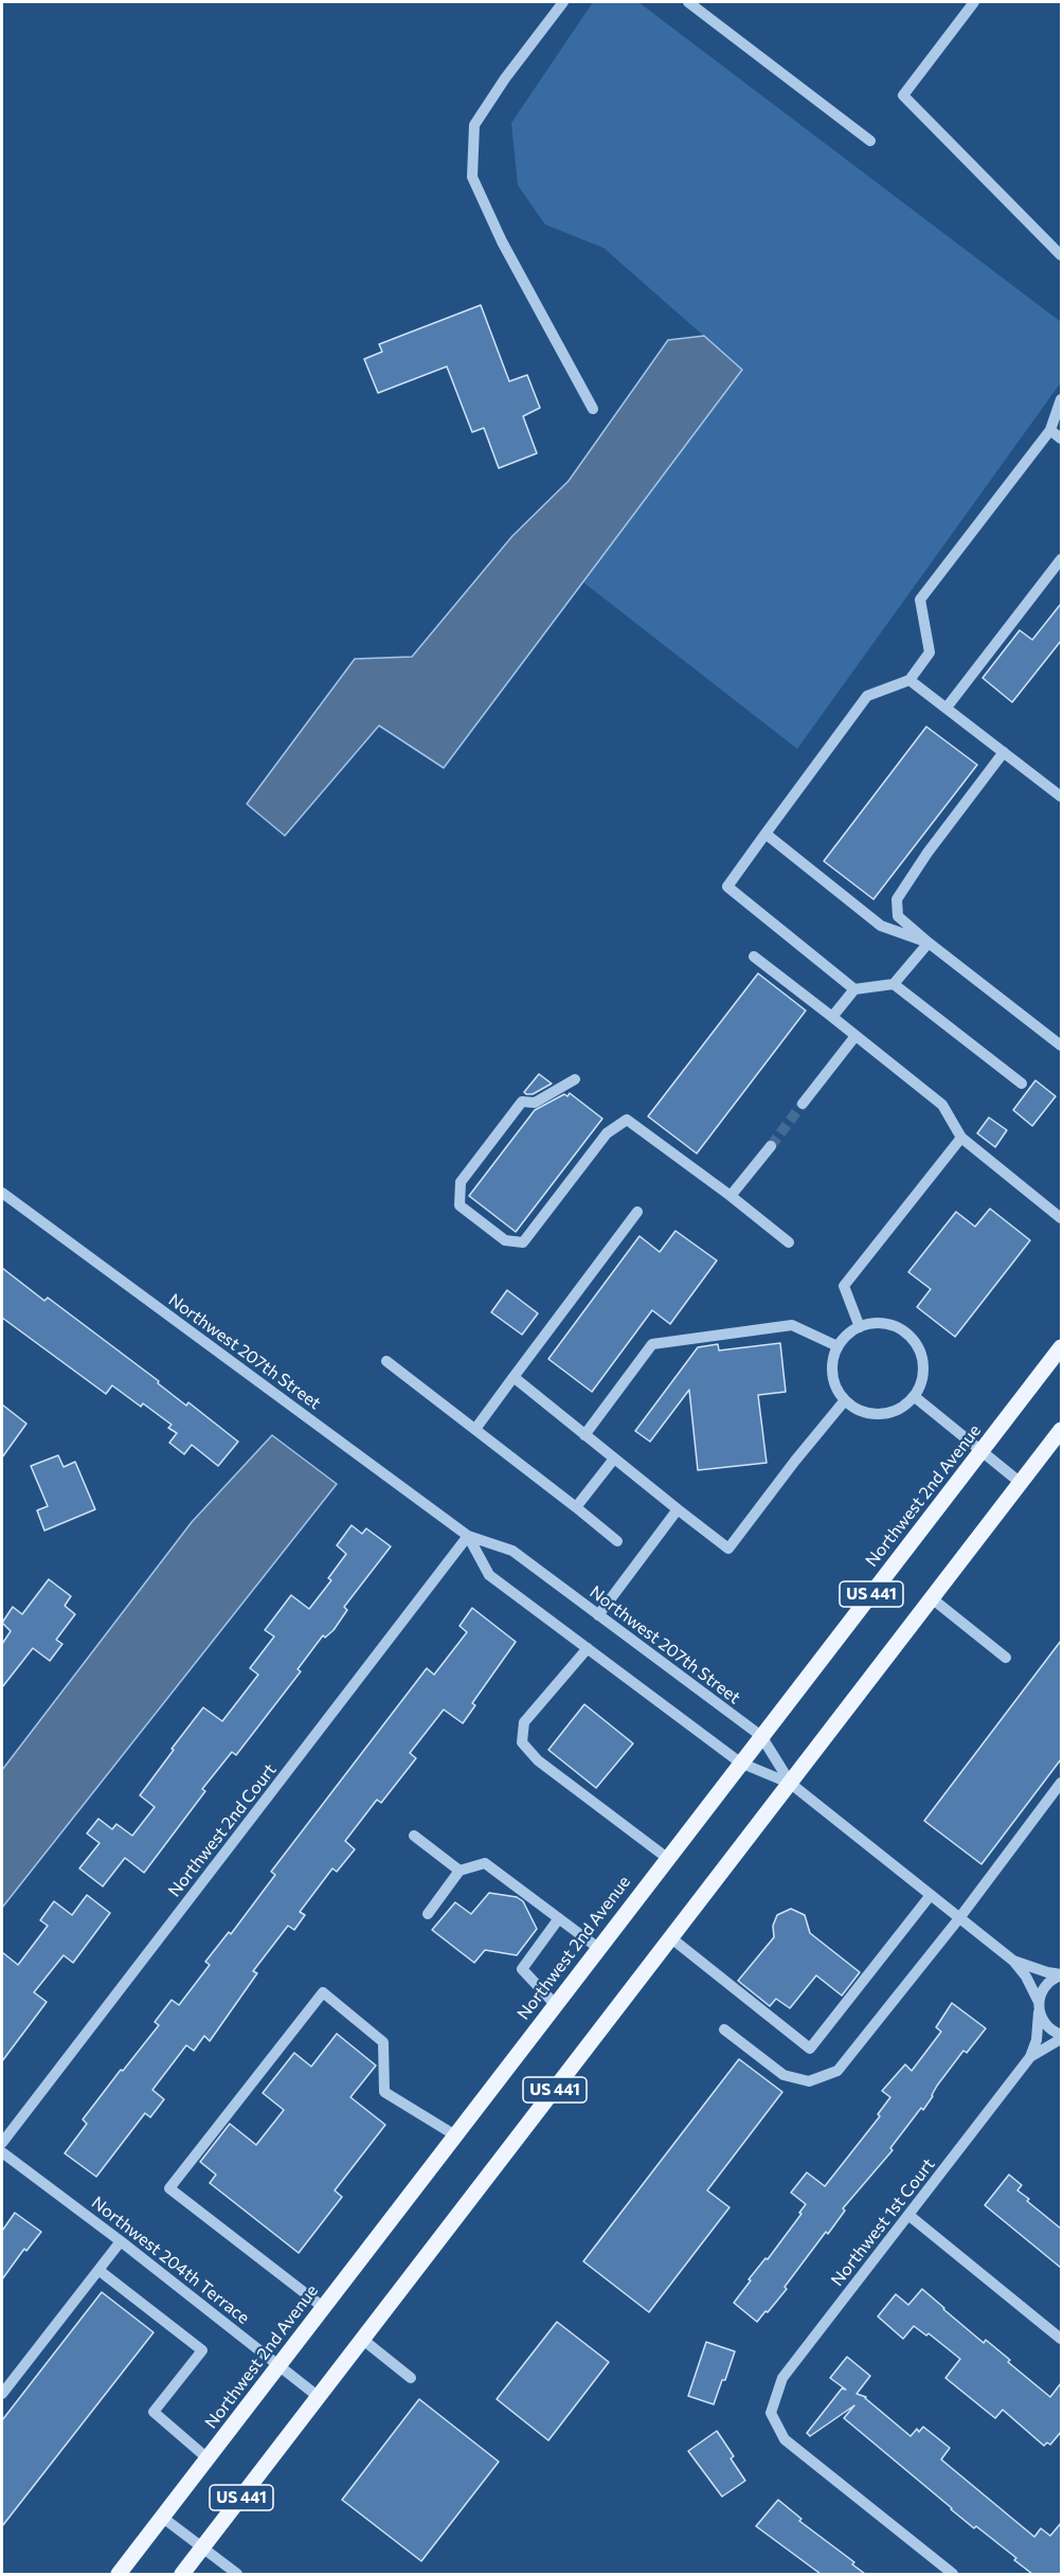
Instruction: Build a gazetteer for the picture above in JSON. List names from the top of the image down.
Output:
{
  "streets": {
    "main road": ["Northwest 2nd Avenue", "US 441"],
    "street": [
      "Northwest 207th Street",
      "Northwest 2nd Court",
      "Northwest 1st Court",
      "Northwest 204th Terrace"
    ]
  },
  "crossings": [
    ["Northwest 207th Street", "Northwest 2nd Avenue"],
    ["Northwest 207th Street", "US 441"],
    ["Northwest 207th Street", "Northwest 2nd Court"],
    ["Northwest 207th Street", "Northwest 1st Court"],
    ["Northwest 2nd Avenue", "Northwest 204th Terrace"],
    ["US 441", "Northwest 204th Terrace"]
  ]
}
